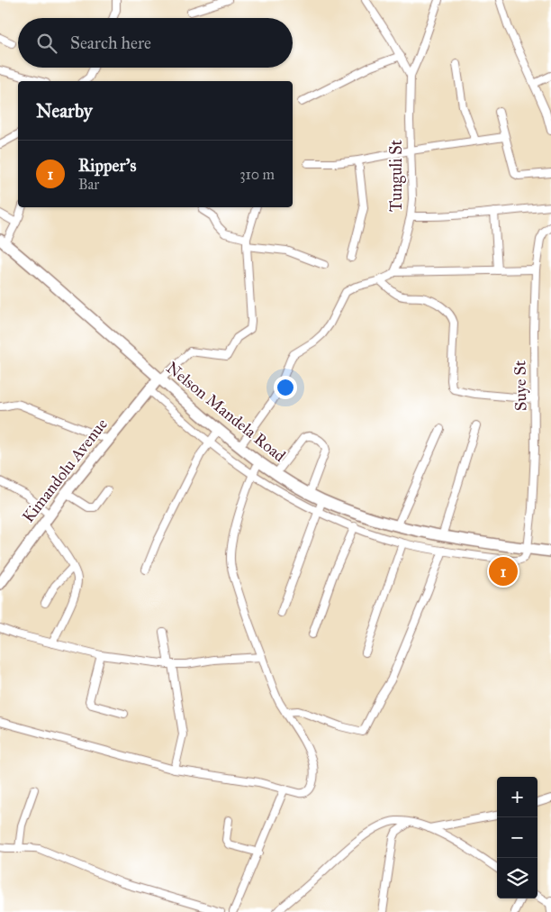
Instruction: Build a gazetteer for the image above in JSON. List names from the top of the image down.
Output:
{
  "streets": {
    "main road": ["Nelson Mandela Road", "Kimandolu Avenue"],
    "street": ["Tunguli St", "Suye St"]
  },
  "crossings": [
    ["Suye St", "Nelson Mandela Road"],
    ["Nelson Mandela Road", "Kimandolu Avenue"]
  ],
  "page": {
    "search": "Search here",
    "heading": "Nearby",
    "list": [
      {
        "mark": "1",
        "name": "Ripper's",
        "note": "Bar",
        "value": "310 m"
      }
    ],
    "pins": "1",
    "map_buttons": ["+", "−"]
  }
}
